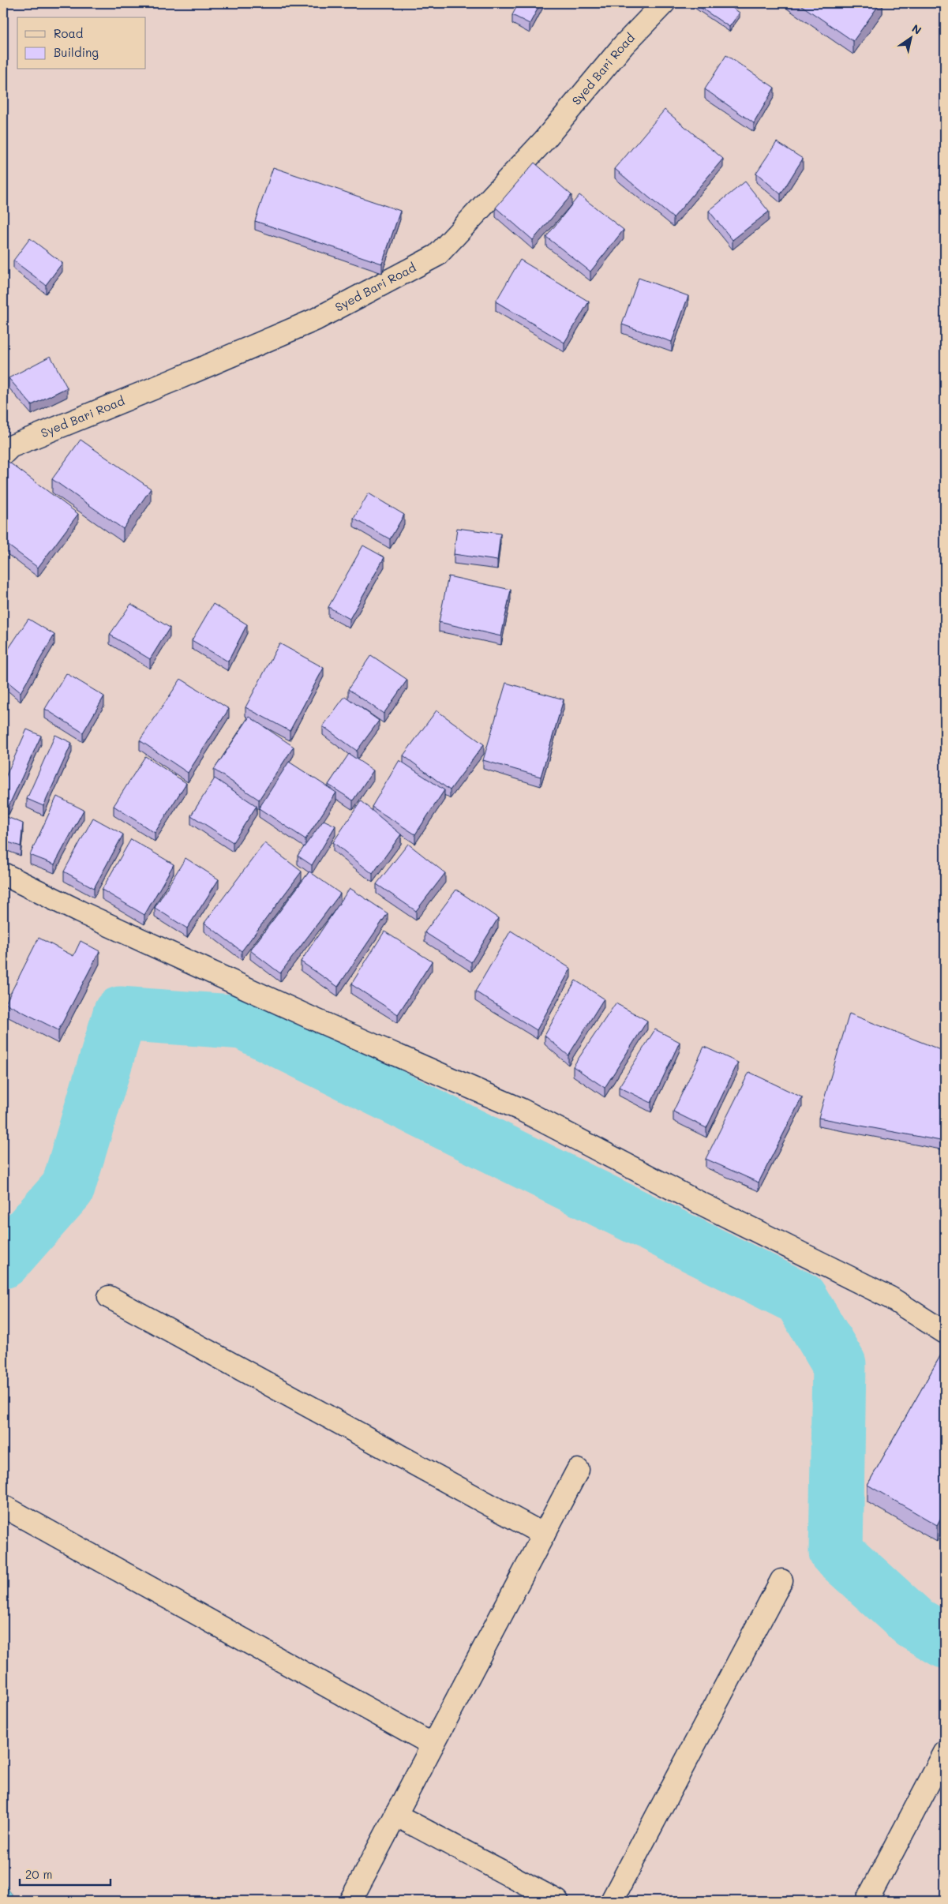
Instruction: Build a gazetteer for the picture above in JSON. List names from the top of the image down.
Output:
{
  "streets": {
    "street": ["Syed Bari Road"]
  },
  "legend": ["Road", "Building"],
  "scale_bar": "20 m",
  "north": "top right"
}
